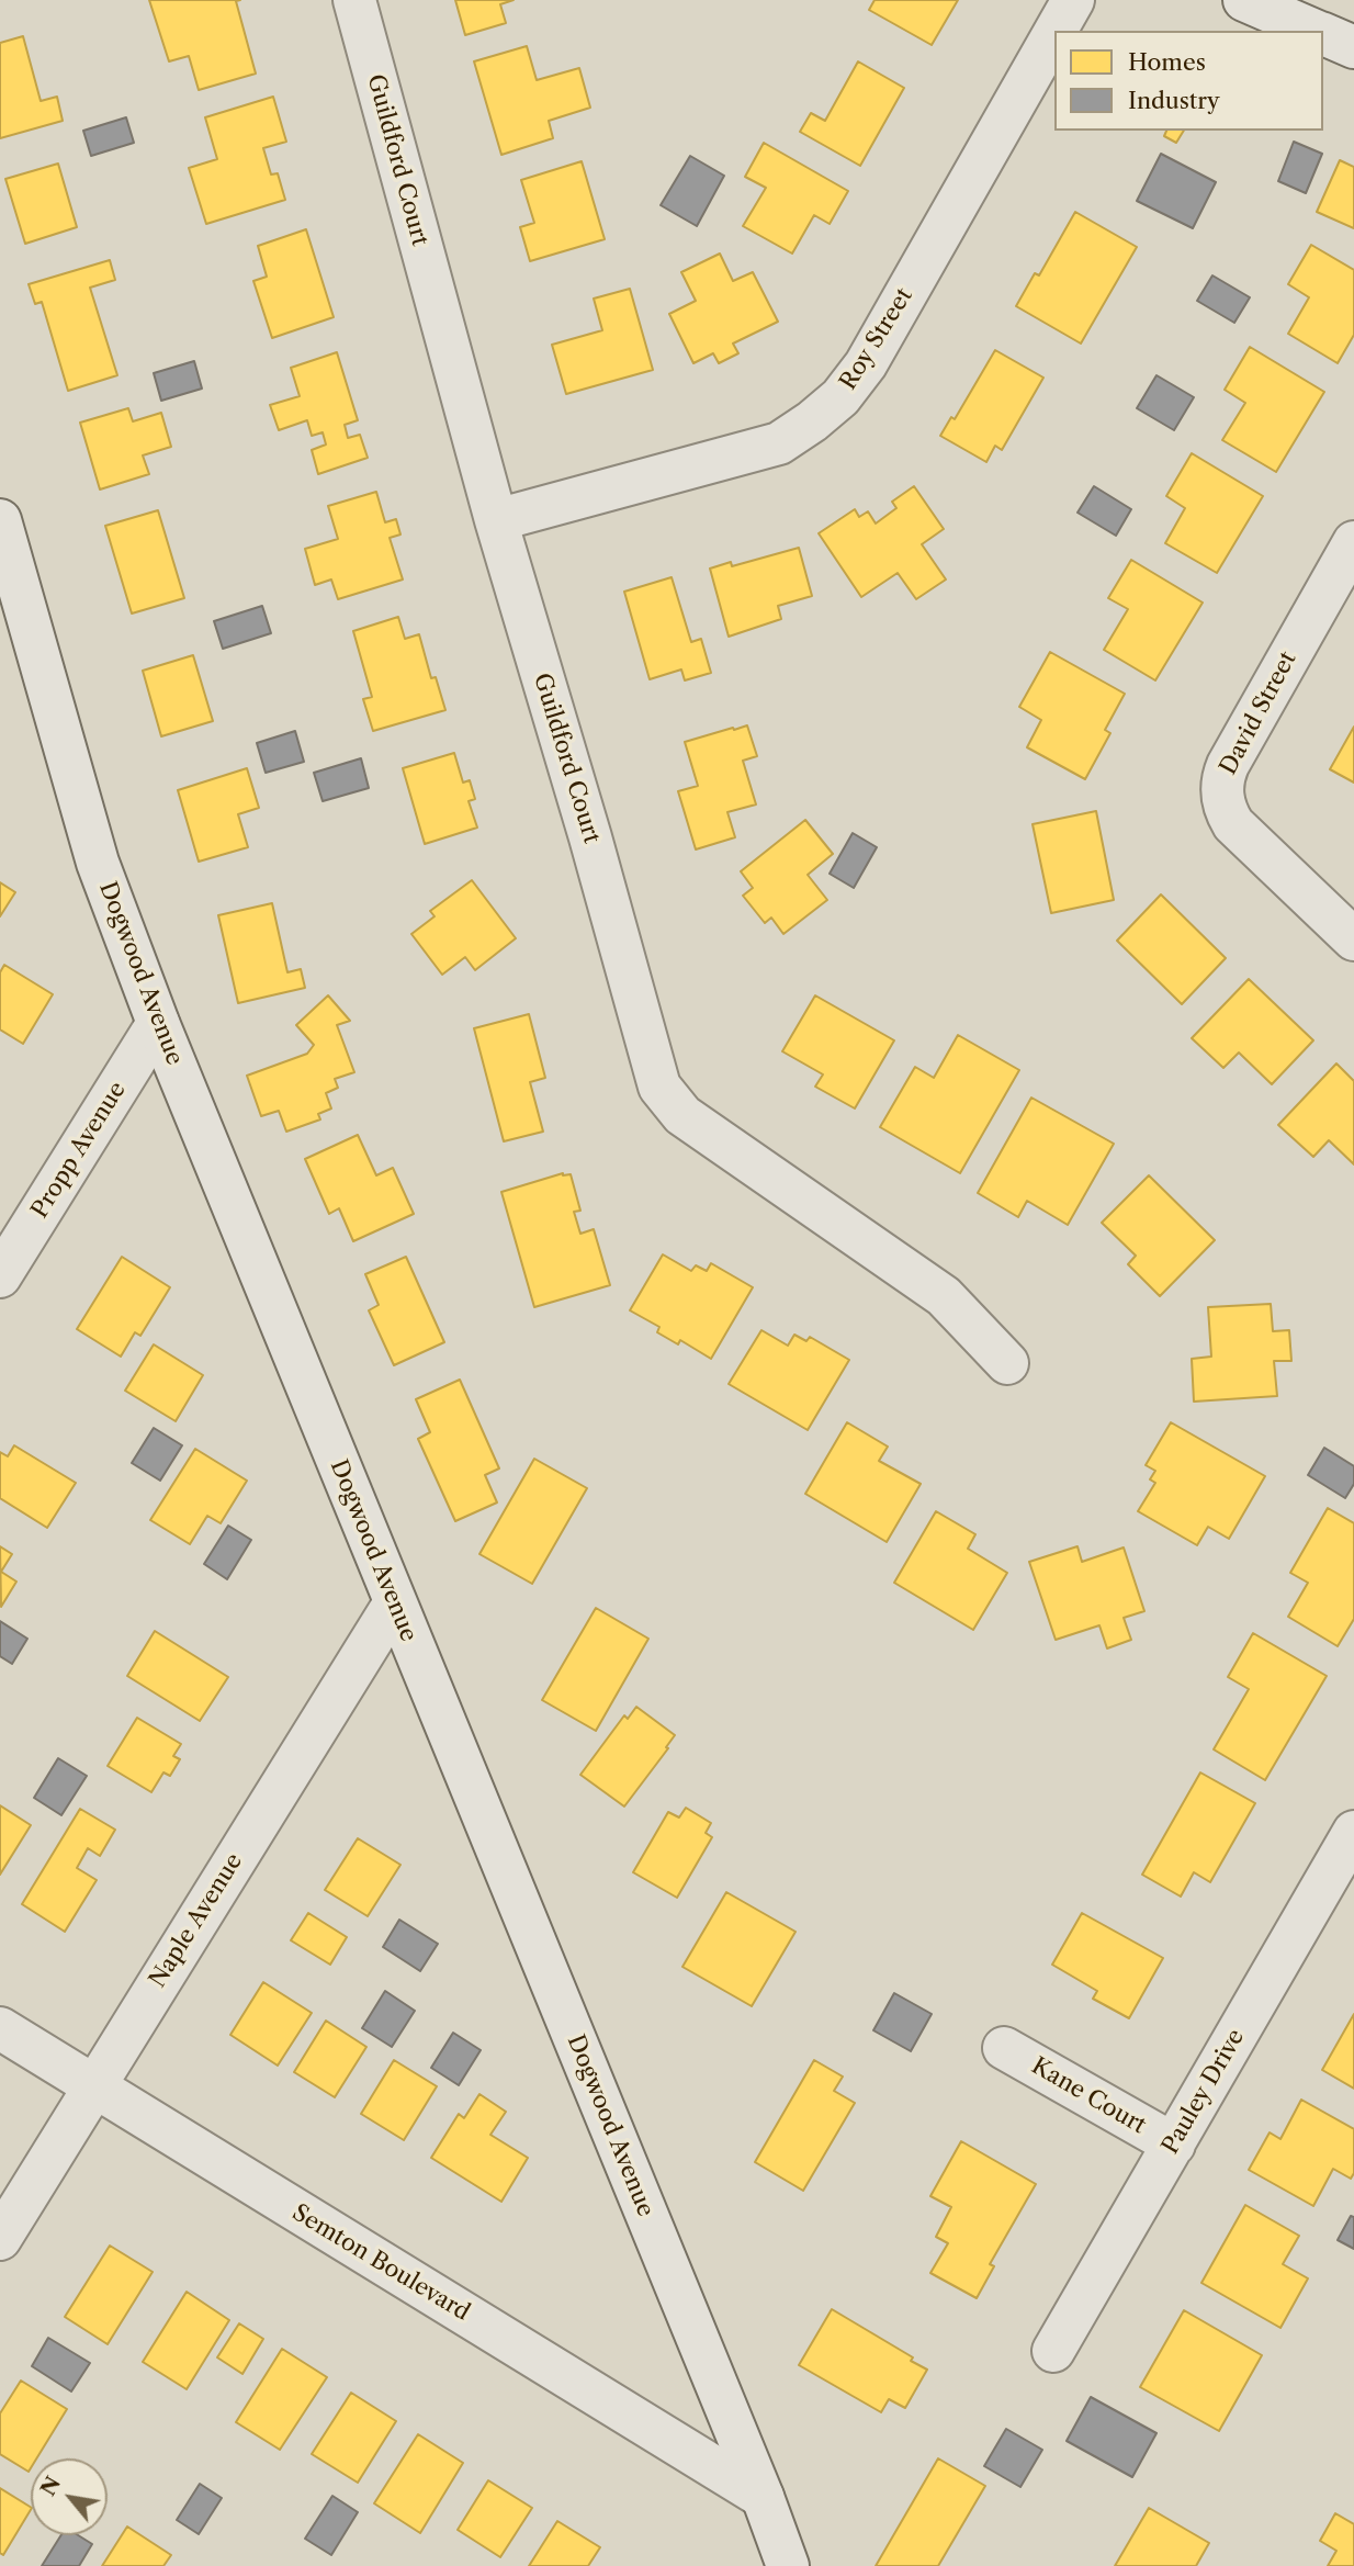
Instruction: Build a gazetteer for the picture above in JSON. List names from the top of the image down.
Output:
{
  "streets": {
    "street": [
      "Guildford Court",
      "Roy Street",
      "David Street",
      "Dogwood Avenue",
      "Propp Avenue",
      "Naple Avenue",
      "Pauley Drive",
      "Kane Court",
      "Semton Boulevard"
    ]
  },
  "crossings": [
    ["Guildford Court", "Roy Street"],
    ["Dogwood Avenue", "Propp Avenue"],
    ["Dogwood Avenue", "Naple Avenue"],
    ["Dogwood Avenue", "Semton Boulevard"],
    ["Naple Avenue", "Semton Boulevard"],
    ["Pauley Drive", "Kane Court"]
  ],
  "legend": ["Homes", "Industry"],
  "north": "top left"
}
